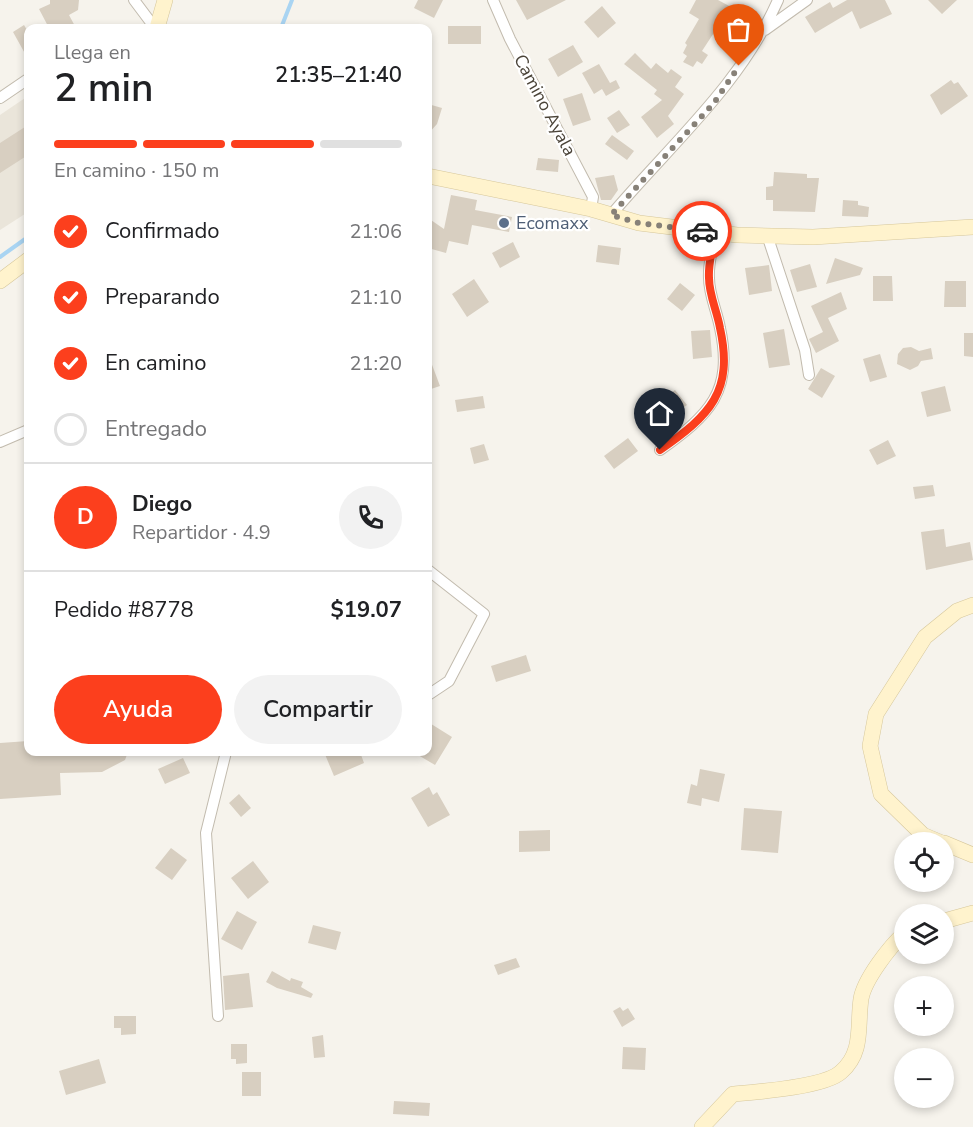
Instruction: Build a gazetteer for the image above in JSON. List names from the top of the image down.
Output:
{
  "streets": {
    "street": ["Camino Ayala"]
  },
  "places": ["Ecomaxx"],
  "page": {
    "heading": ["2 min", "Llega en", "21:35–21:40"],
    "panel": [
      "Diego",
      "Repartidor · 4.9",
      "Pedido #8778",
      "$19.07"
    ],
    "bar": "En camino · 150 m",
    "list": [
      ["Confirmado", "21:06"],
      ["Preparando", "21:10"],
      ["En camino", "21:20"],
      "Entregado"
    ],
    "round": "D",
    "buttons": ["Ayuda", "Compartir"],
    "map_buttons": ["+", "−"]
  }
}
